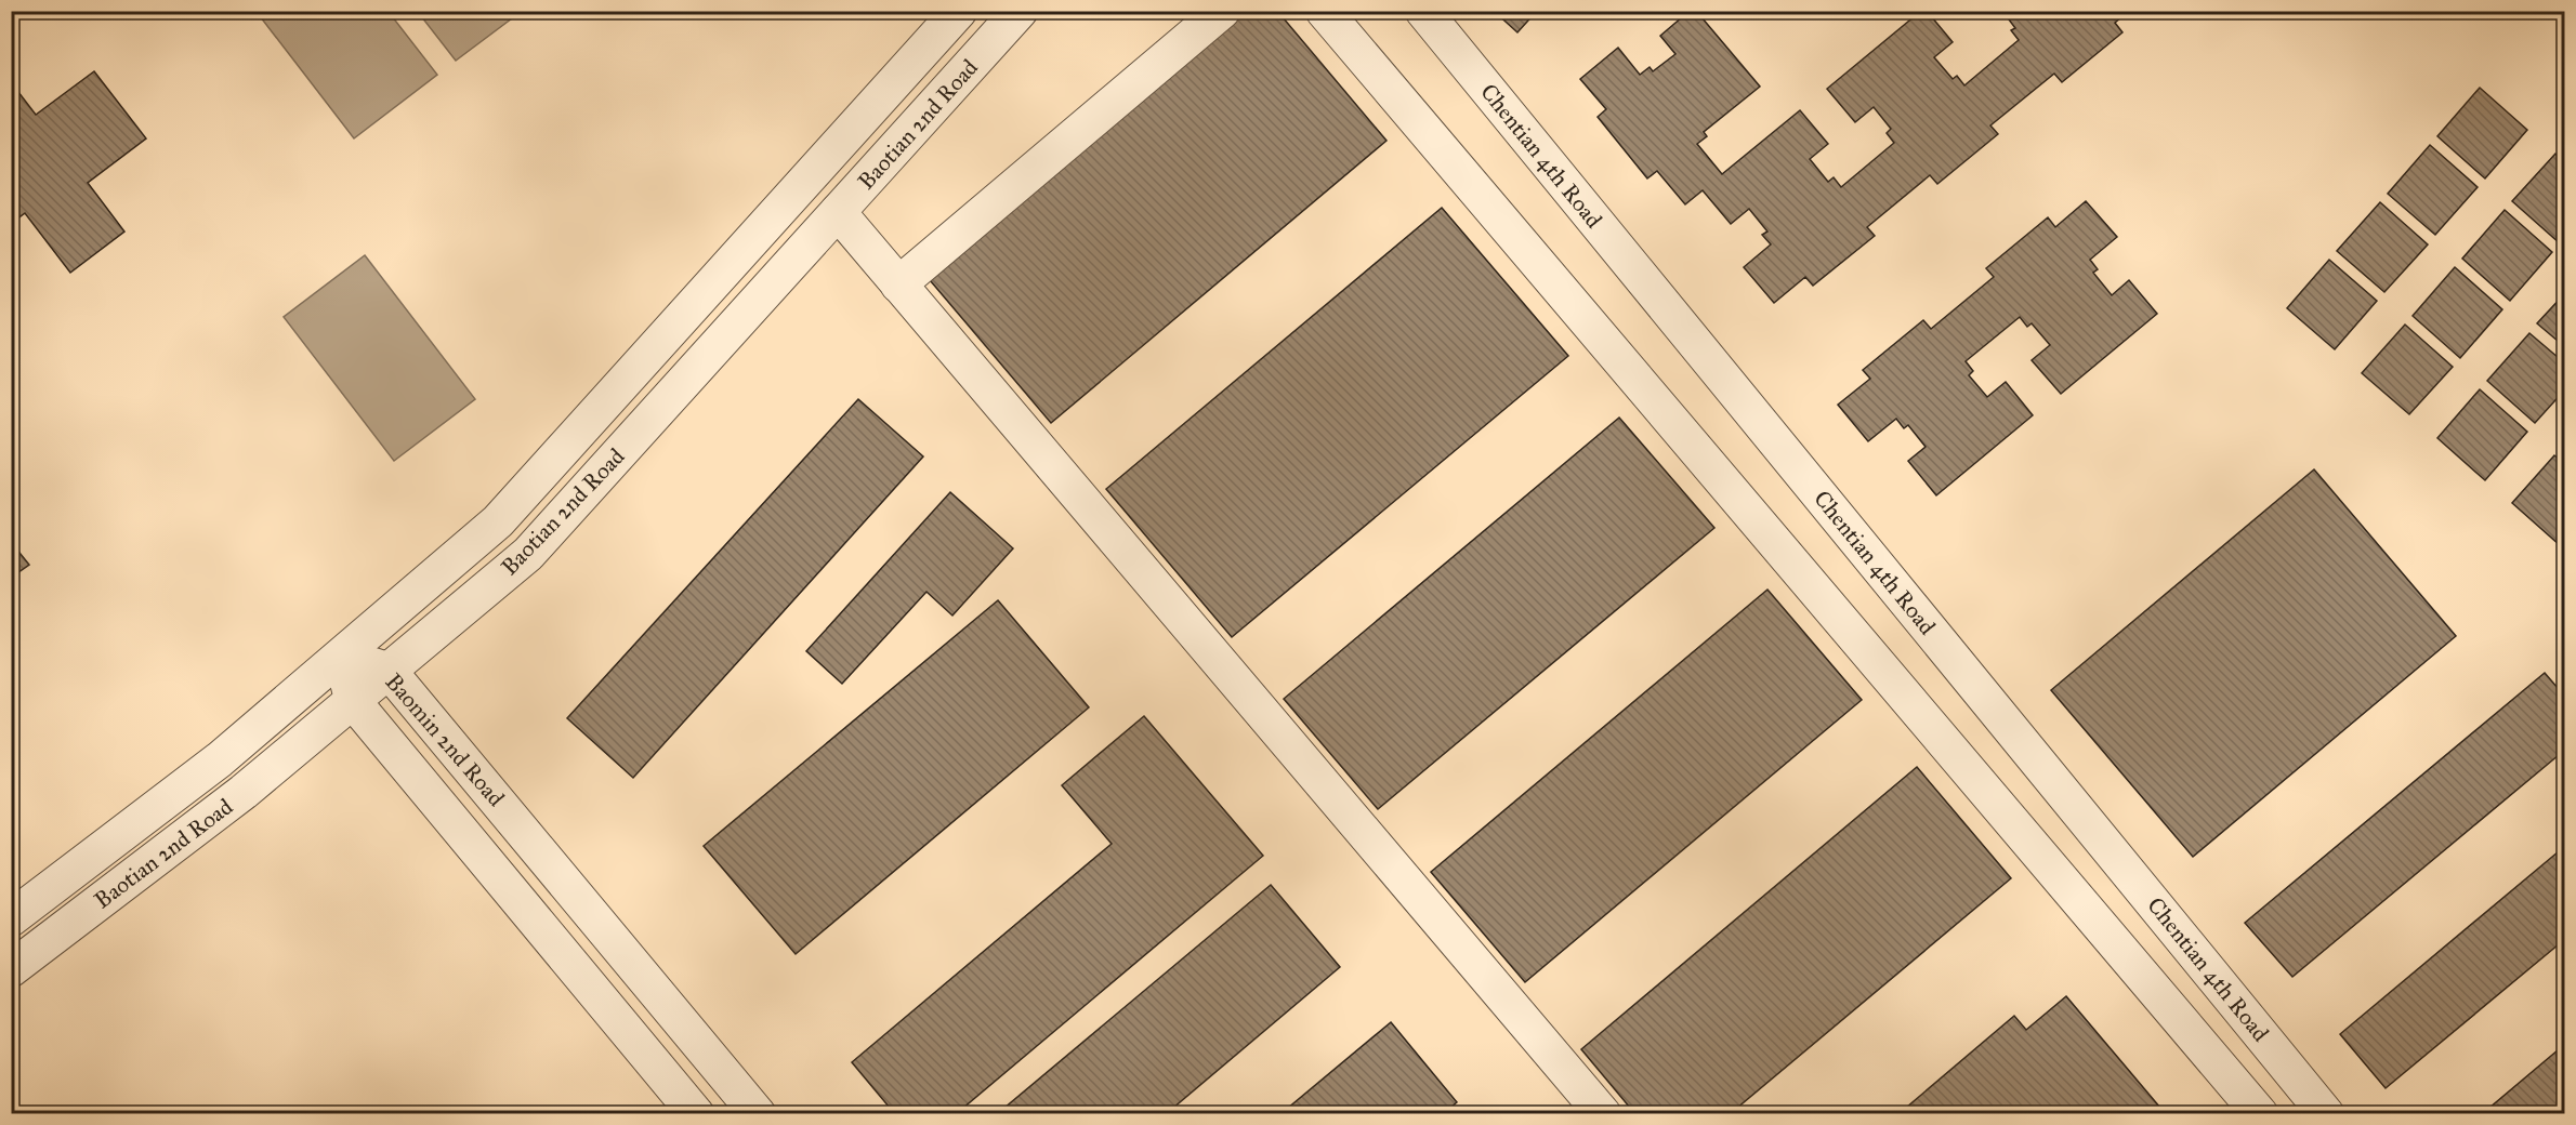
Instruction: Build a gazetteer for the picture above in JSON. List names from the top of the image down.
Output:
{
  "streets": {
    "street": ["Baotian 2nd Road", "Chentian 4th Road", "Baomin 2nd Road"]
  },
  "crossings": [
    ["Baotian 2nd Road", "Baomin 2nd Road"]
  ]
}
